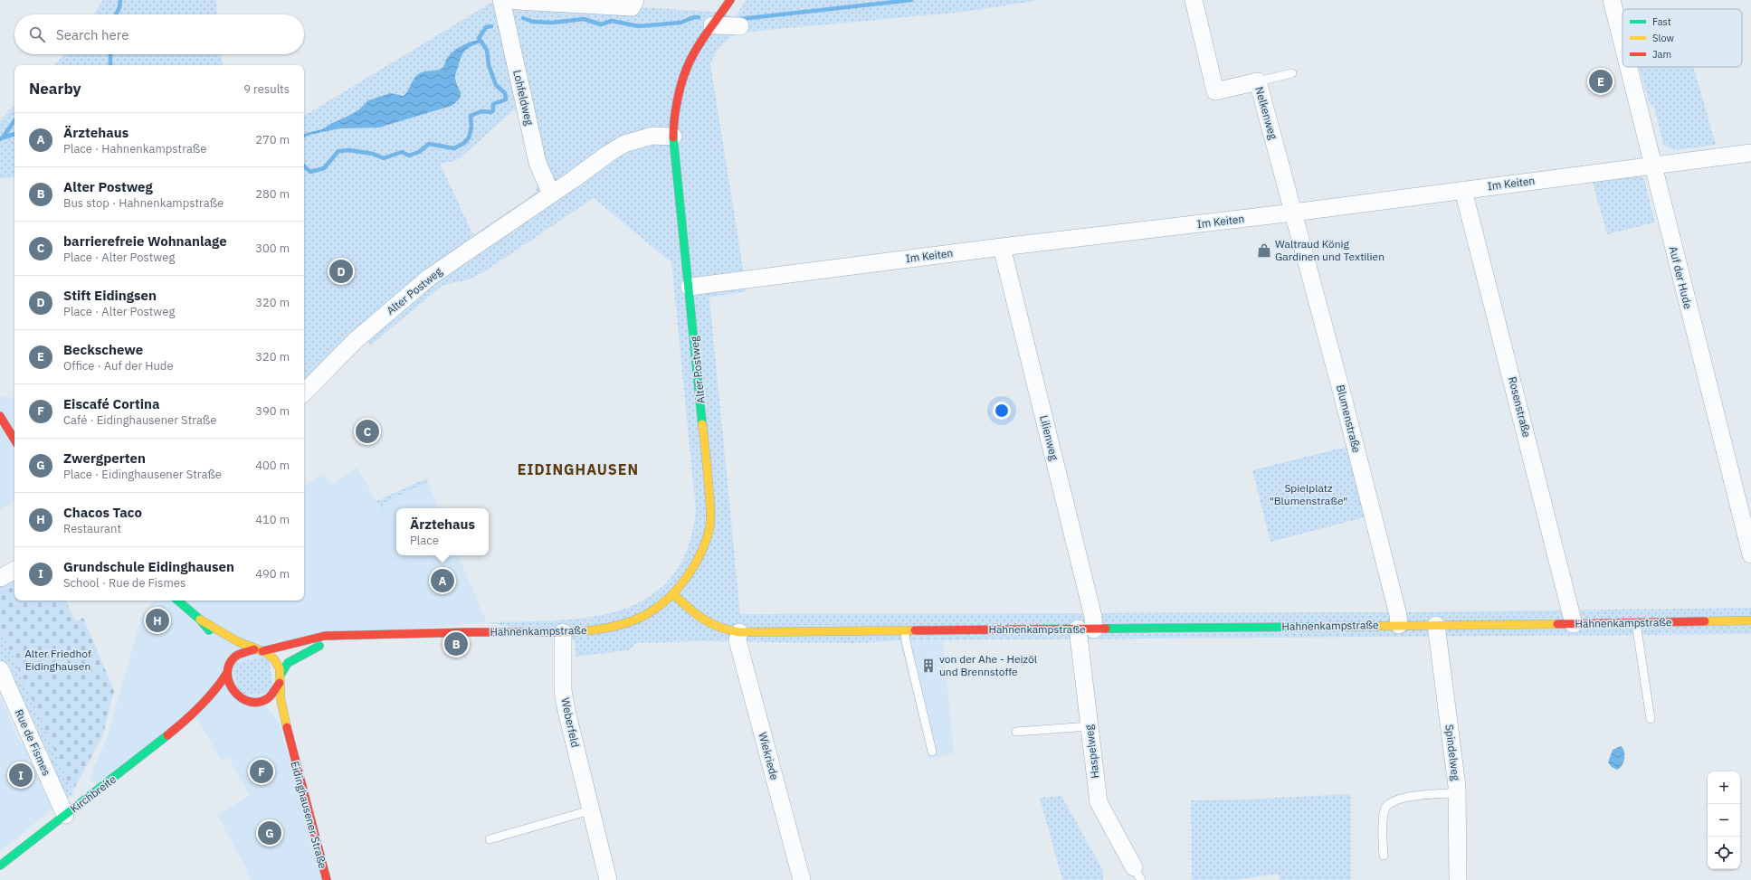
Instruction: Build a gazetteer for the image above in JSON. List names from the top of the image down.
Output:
{
  "streets": {
    "street": [
      "Lohfeldweg",
      "Nelkenweg",
      "Im Keiten",
      "Auf der Hude",
      "Alter Postweg",
      "Rosenstraße",
      "Blumenstraße",
      "Lilienweg",
      "Hahnenkampstraße",
      "Weberfeld",
      "Rue de Fismes",
      "Haspelweg",
      "Spindelweg",
      "Wiekriede",
      "Kirchbreite",
      "Eidinghausener Straße"
    ]
  },
  "crossings": [
    ["Lohfeldweg", "Alter Postweg"],
    ["Nelkenweg", "Im Keiten"],
    ["Nelkenweg", "Blumenstraße"],
    ["Im Keiten", "Auf der Hude"],
    ["Im Keiten", "Alter Postweg"],
    ["Im Keiten", "Rosenstraße"],
    ["Im Keiten", "Blumenstraße"],
    ["Im Keiten", "Lilienweg"],
    ["Alter Postweg", "Hahnenkampstraße"],
    ["Rosenstraße", "Hahnenkampstraße"],
    ["Blumenstraße", "Hahnenkampstraße"],
    ["Lilienweg", "Hahnenkampstraße"],
    ["Hahnenkampstraße", "Weberfeld"],
    ["Hahnenkampstraße", "Haspelweg"],
    ["Hahnenkampstraße", "Spindelweg"],
    ["Hahnenkampstraße", "Wiekriede"],
    ["Hahnenkampstraße", "Kirchbreite"],
    ["Hahnenkampstraße", "Eidinghausener Straße"],
    ["Rue de Fismes", "Kirchbreite"],
    ["Kirchbreite", "Eidinghausener Straße"]
  ],
  "districts": ["EIDINGHAUSEN"],
  "parks": ["Spielplatz \"Blumenstraße\"", "Alter Friedhof Eidinghausen"],
  "places": {
    "shop": ["Waltraud König Gardinen und Textilien"],
    "building": ["von der Ahe - Heizöl und Brennstoffe"]
  },
  "legend": ["Fast", "Slow", "Jam"],
  "page": {
    "search": "Search here",
    "heading": ["Nearby", "9 results"],
    "pins": [
      "E",
      "D",
      "C",
      "A",
      "H",
      "B",
      "F",
      "I",
      "G"
    ],
    "list": [
      {
        "mark": "A",
        "name": "Ärztehaus",
        "note": "Place · Hahnenkampstraße",
        "value": "270 m"
      },
      {
        "mark": "B",
        "name": "Alter Postweg",
        "note": "Bus stop · Hahnenkampstraße",
        "value": "280 m"
      },
      {
        "mark": "C",
        "name": "barrierefreie Wohnanlage",
        "note": "Place · Alter Postweg",
        "value": "300 m"
      },
      {
        "mark": "D",
        "name": "Stift Eidingsen",
        "note": "Place · Alter Postweg",
        "value": "320 m"
      },
      {
        "mark": "E",
        "name": "Beckschewe",
        "note": "Office · Auf der Hude",
        "value": "320 m"
      },
      {
        "mark": "F",
        "name": "Eiscafé Cortina",
        "note": "Café · Eidinghausener Straße",
        "value": "390 m"
      },
      {
        "mark": "G",
        "name": "Zwergperten",
        "note": "Place · Eidinghausener Straße",
        "value": "400 m"
      },
      {
        "mark": "H",
        "name": "Chacos Taco",
        "note": "Restaurant",
        "value": "410 m"
      },
      {
        "mark": "I",
        "name": "Grundschule Eidinghausen",
        "note": "School · Rue de Fismes",
        "value": "490 m"
      }
    ],
    "popup": ["Ärztehaus", "Place"],
    "map_buttons": ["+", "−"]
  }
}
